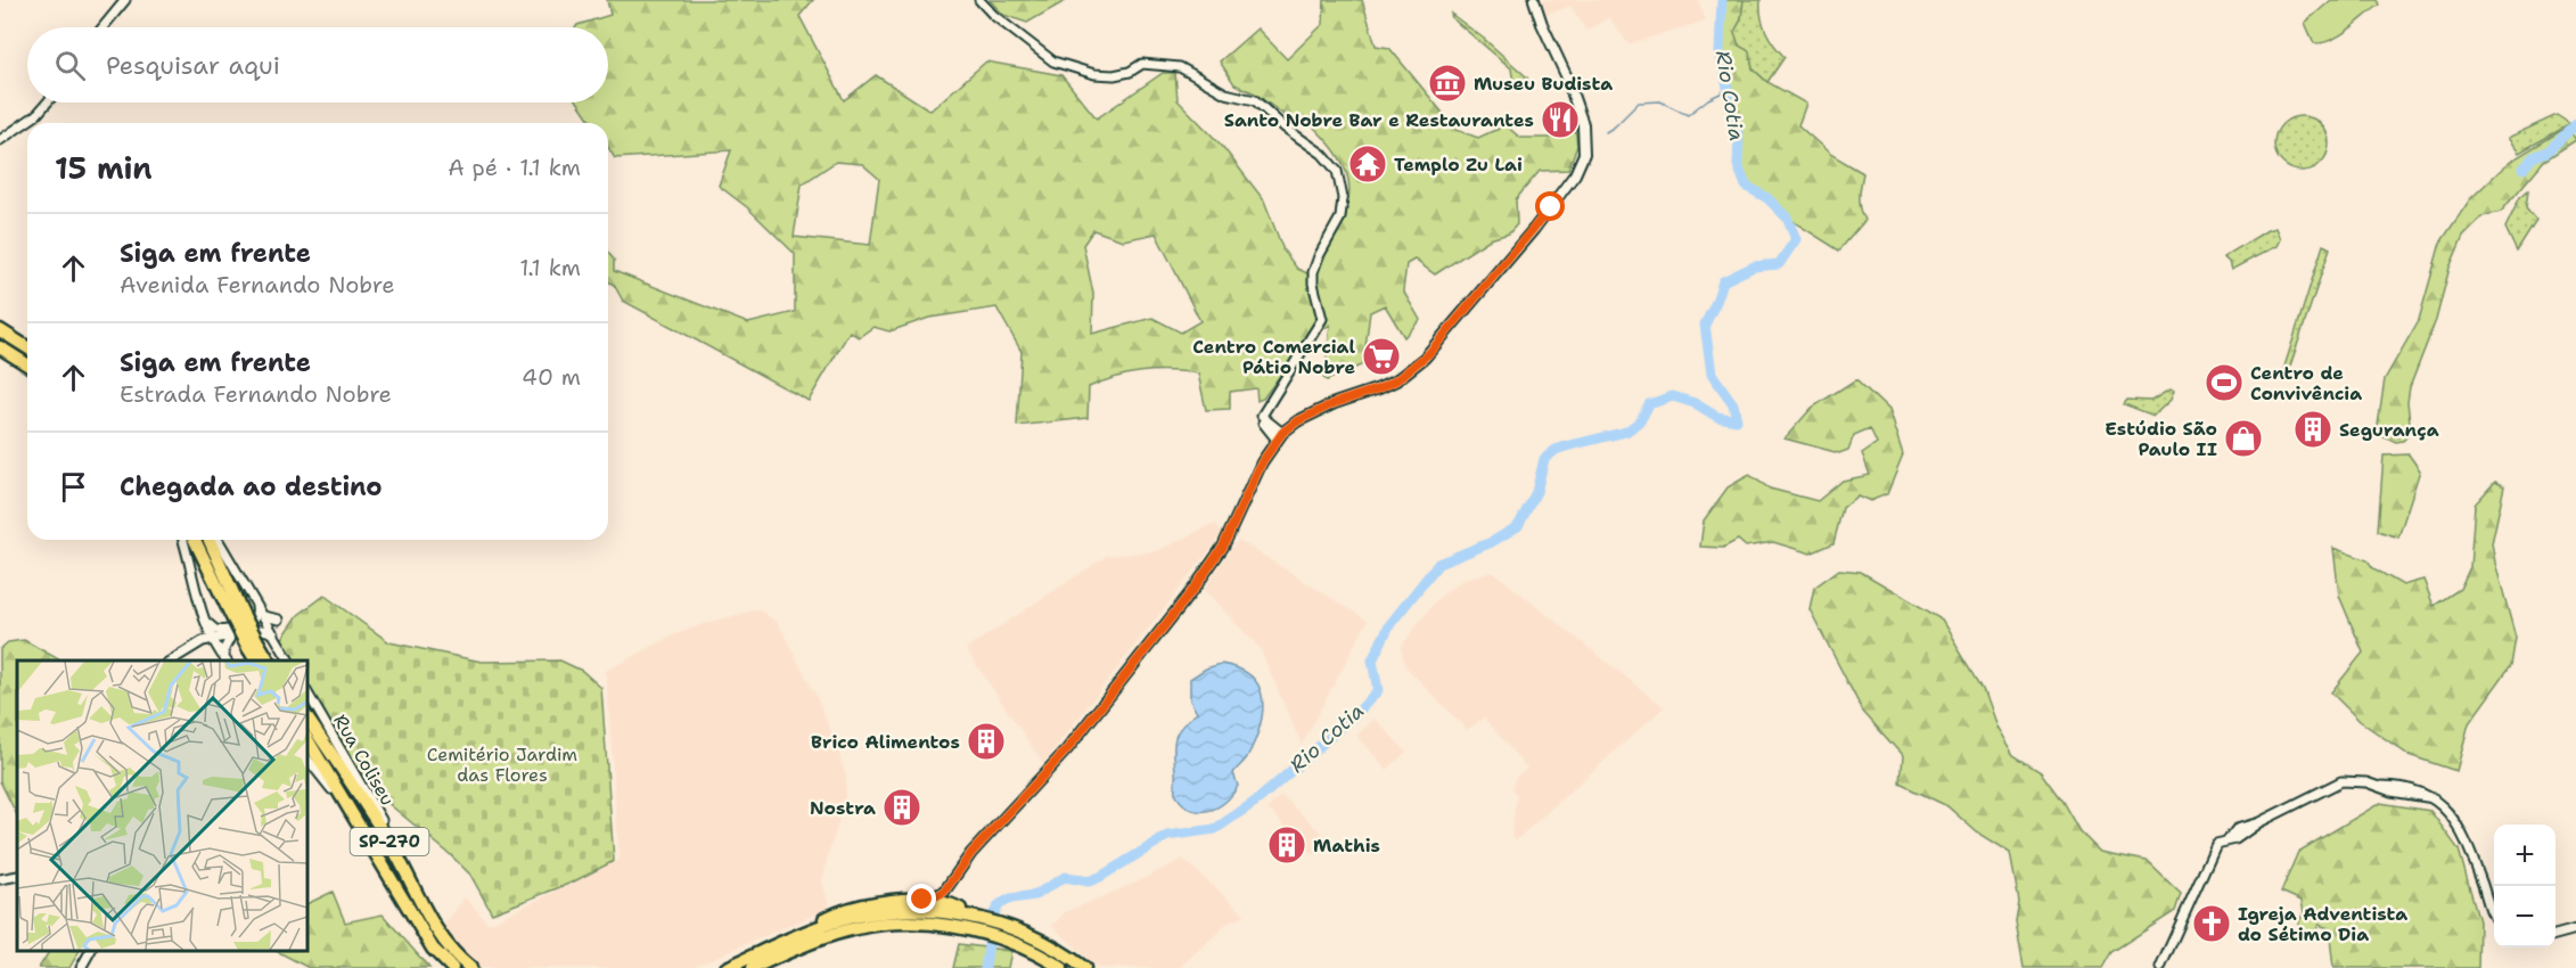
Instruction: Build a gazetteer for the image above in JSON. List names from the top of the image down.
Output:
{
  "streets": {
    "highway": ["SP-270"],
    "street": ["Rua Coliseu"]
  },
  "crossings": [
    ["Rua Coliseu", "SP-270"]
  ],
  "water": ["Rio Cotia"],
  "parks": ["Cemitério Jardim das Flores"],
  "places": {
    "museum": ["Museu Budista"],
    "restaurant": ["Santo Nobre Bar e Restaurantes"],
    "temple": ["Templo Zu Lai"],
    "supermarket": ["Centro Comercial Pátio Nobre"],
    "sports": ["Centro de Convivência"],
    "building": [
      "Segurança",
      "Brico Alimentos",
      "Nostra",
      "Mathis"
    ],
    "shop": ["Estúdio São Paulo II"],
    "church": ["Igreja Adventista do Sétimo Dia"]
  },
  "page": {
    "search": "Pesquisar aqui",
    "heading": ["15 min", "A pé · 1.1 km"],
    "list": [
      ["Siga em frente", "Avenida Fernando Nobre", "1.1 km"],
      ["Siga em frente", "Estrada Fernando Nobre", "40 m"],
      "Chegada ao destino"
    ],
    "map_buttons": ["+", "−"]
  }
}
